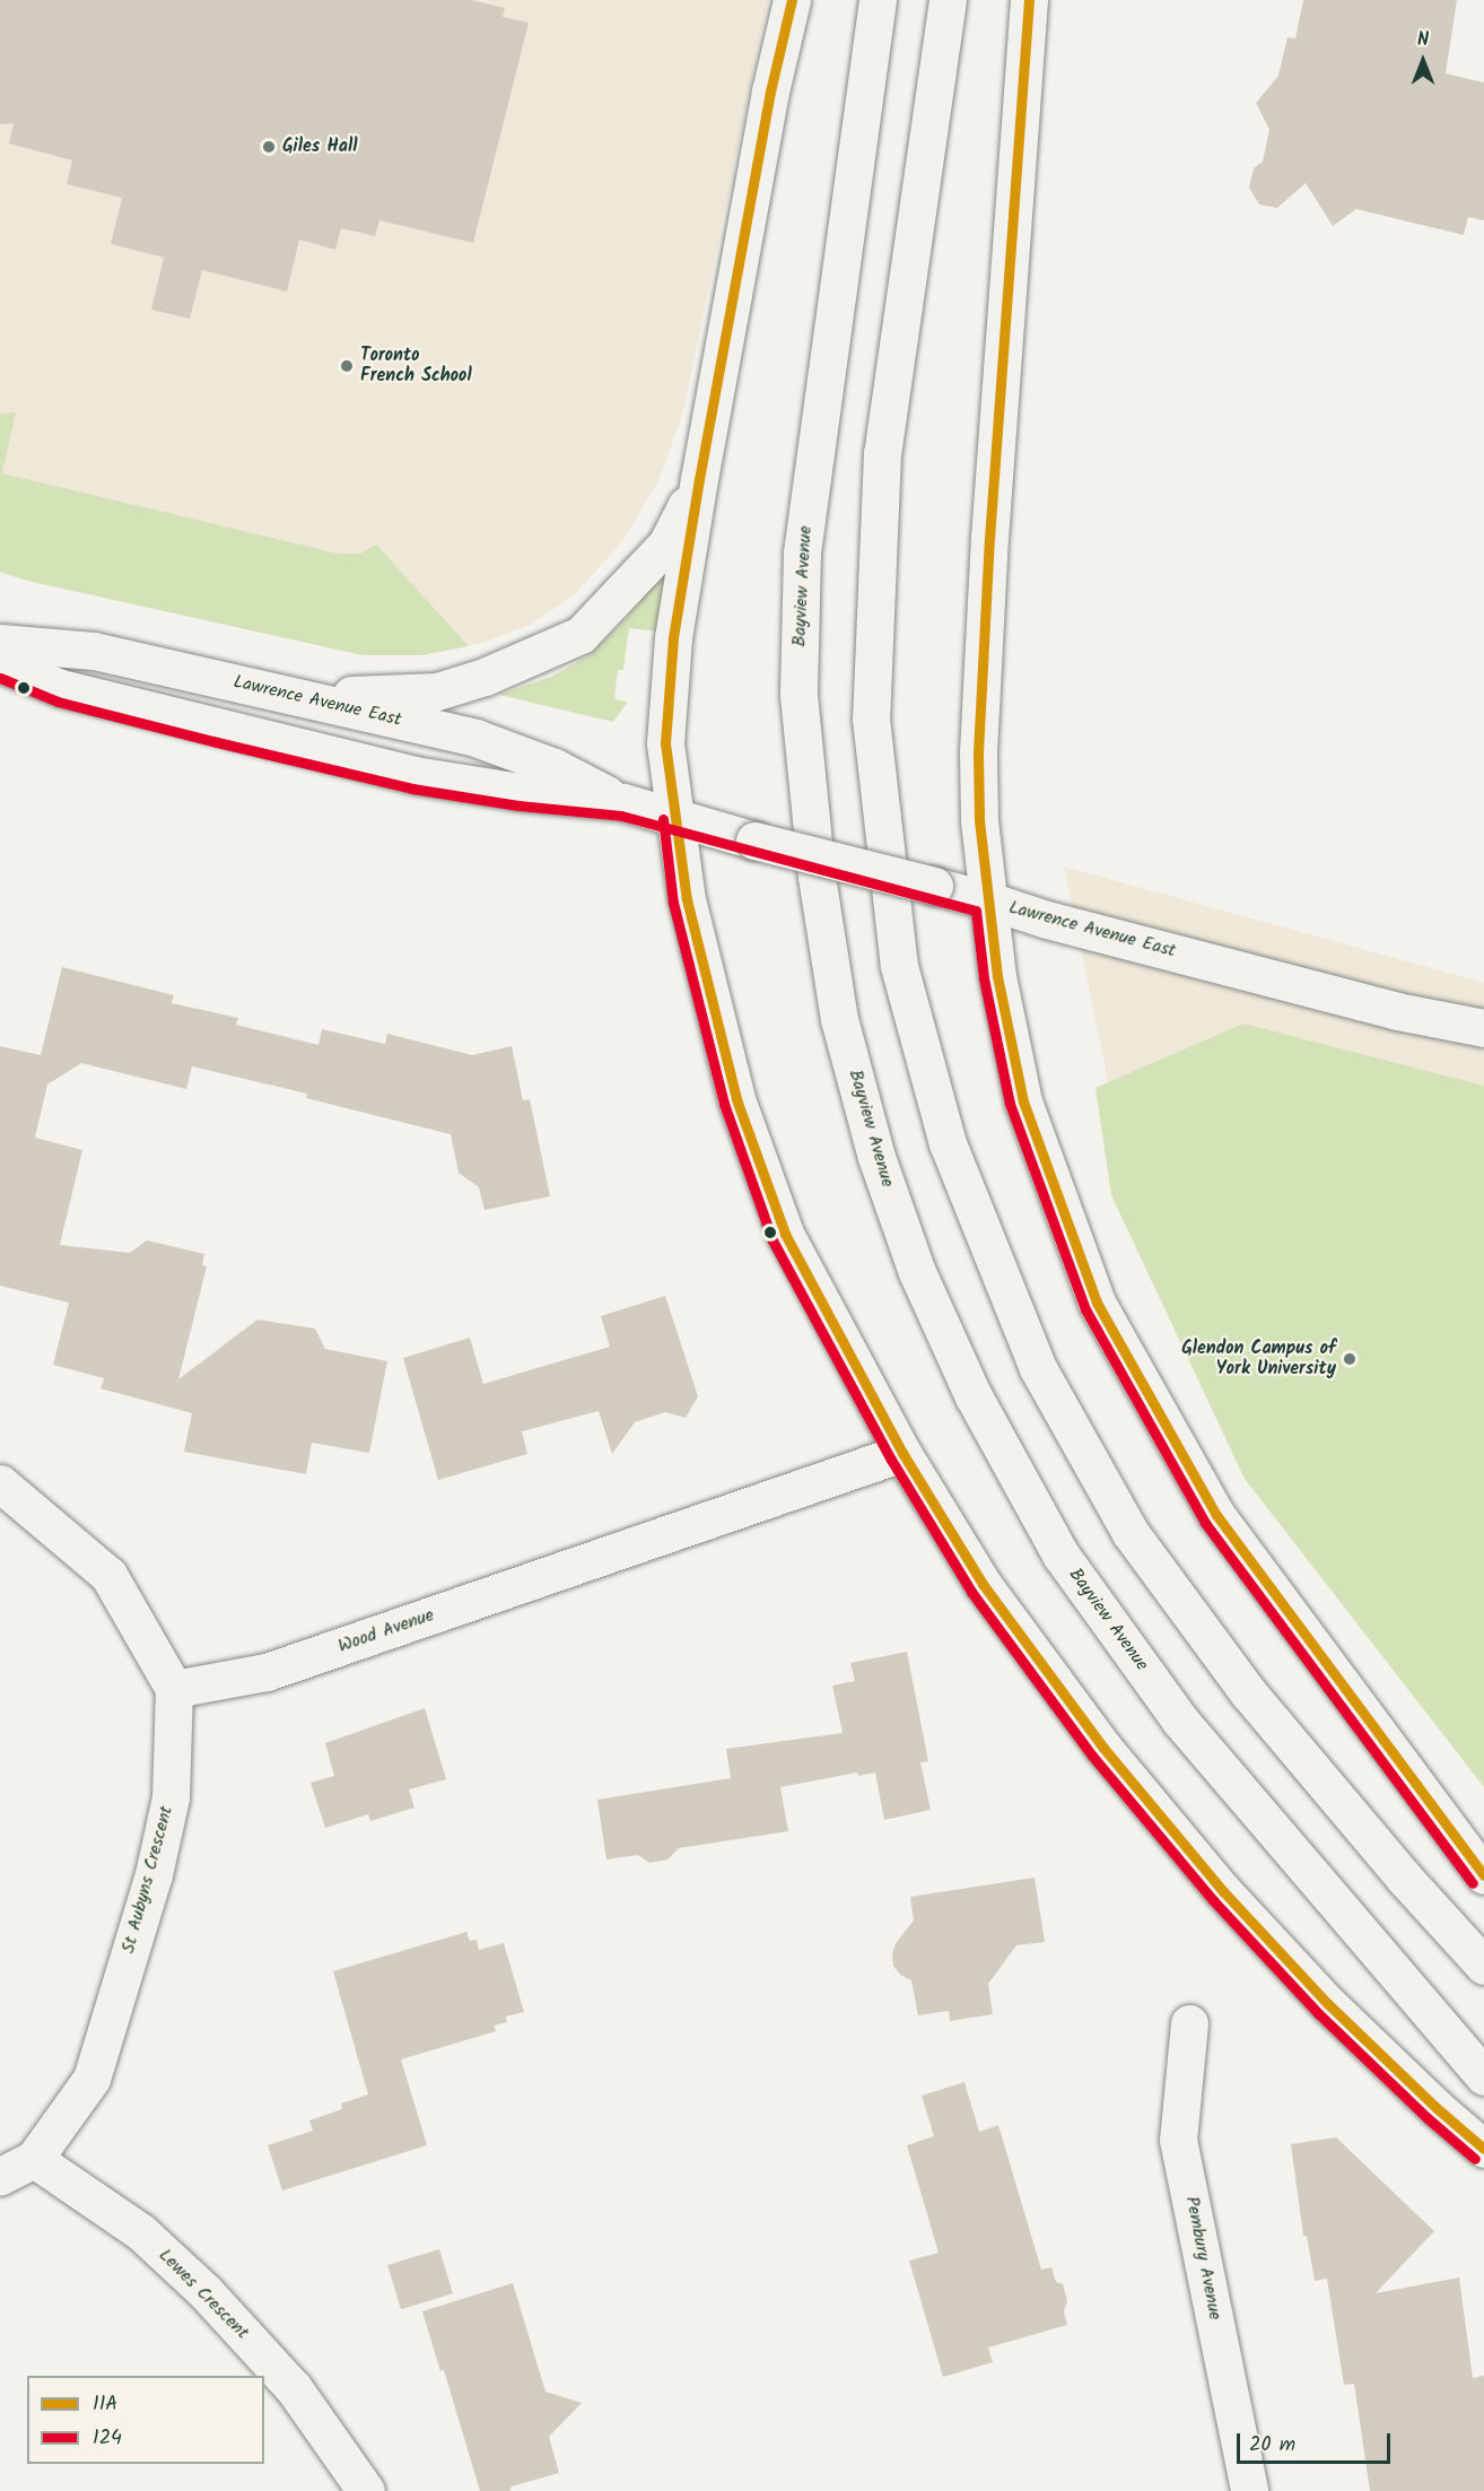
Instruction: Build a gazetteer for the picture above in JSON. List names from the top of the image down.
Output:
{
  "streets": {
    "main road": [
      "Bayview Avenue",
      "Lawrence Avenue East",
      "Wood Avenue",
      "St Aubyns Crescent",
      "Pembury Avenue",
      "Lewes Crescent"
    ]
  },
  "crossings": [
    ["Wood Avenue", "St Aubyns Crescent"],
    ["St Aubyns Crescent", "Lewes Crescent"]
  ],
  "places": ["Giles Hall", "Toronto French School", "Glendon Campus of York University"],
  "lines": ["transit line 11A", "transit line 124"],
  "legend": ["11A", "124"],
  "scale_bar": "20 m",
  "north": "top"
}
